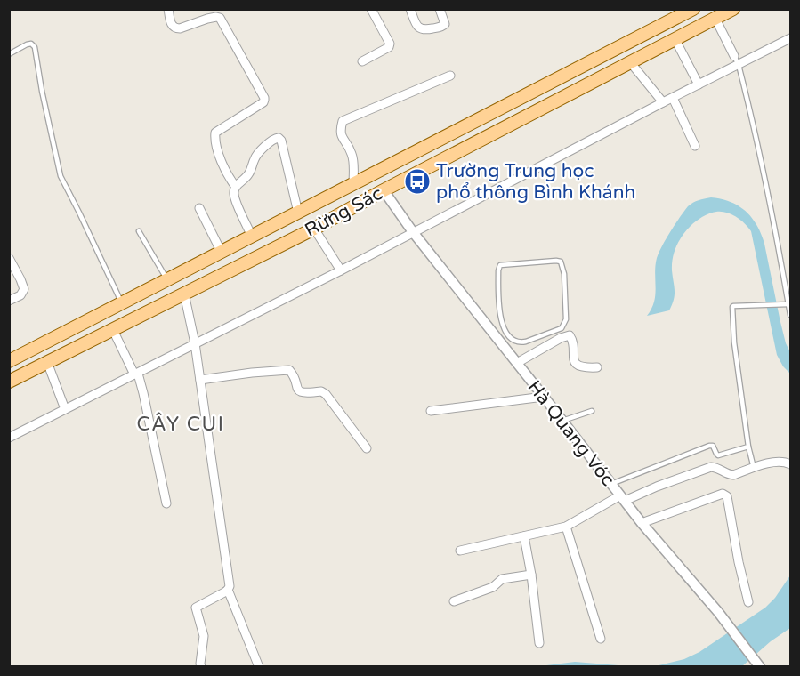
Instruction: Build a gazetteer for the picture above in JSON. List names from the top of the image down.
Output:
{
  "streets": {
    "main road": ["Rừng Sác"],
    "street": ["Hà Quang Vóc"]
  },
  "crossings": [
    ["Rừng Sác", "Hà Quang Vóc"]
  ],
  "districts": ["CÂY CUI"],
  "places": {
    "bus stop": ["Trường Trung học phổ thông Bình Khánh"]
  }
}
